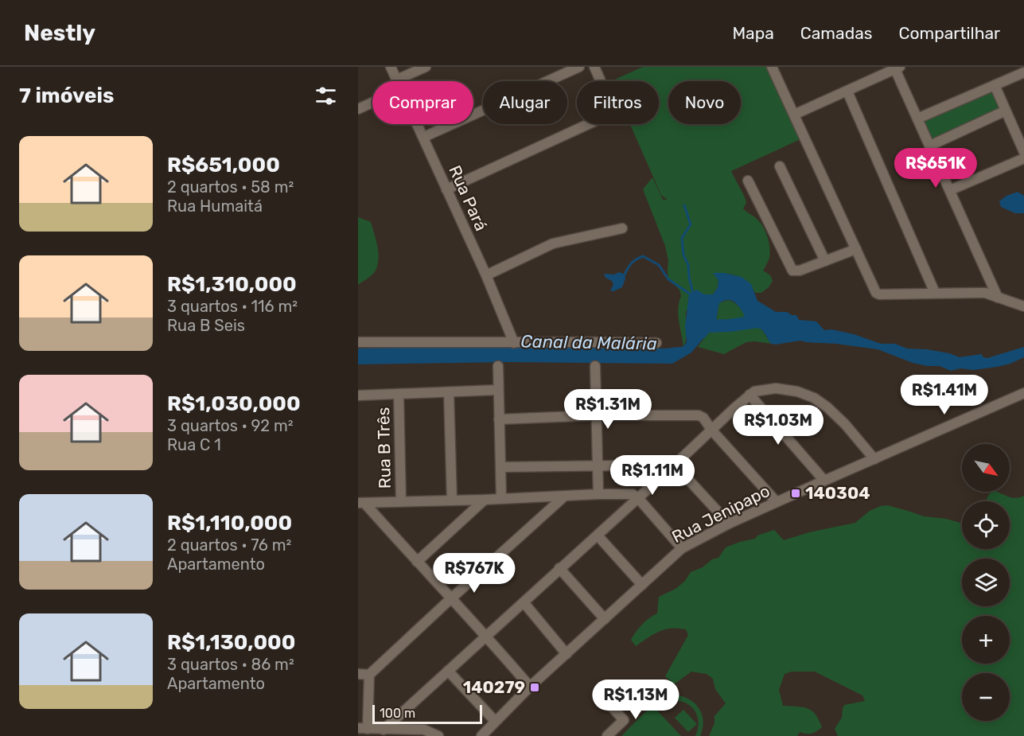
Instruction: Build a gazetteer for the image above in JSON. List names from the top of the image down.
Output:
{
  "streets": {
    "street": ["Rua Pará", "Rua B Três", "Rua Jenipapo"]
  },
  "water": ["Canal da Malária"],
  "places": {
    "transit": ["140304", "140279"]
  },
  "scale_bar": "100 m",
  "north": "bottom right",
  "page": {
    "header": "Nestly",
    "nav": ["Mapa", "Camadas", "Compartilhar"],
    "heading": "7 imóveis",
    "chip": [
      "Comprar",
      "Alugar",
      "Filtros",
      "Novo"
    ],
    "list": [
      {
        "name": "R$651,000",
        "note": "2 quartos · 58 m² · Rua Humaitá"
      },
      {
        "name": "R$1,310,000",
        "note": "3 quartos · 116 m² · Rua B Seis"
      },
      {
        "name": "R$1,030,000",
        "note": "3 quartos · 92 m² · Rua C 1"
      },
      {
        "name": "R$1,110,000",
        "note": "2 quartos · 76 m² · Apartamento"
      },
      {
        "name": "R$1,130,000",
        "note": "3 quartos · 86 m² · Apartamento"
      }
    ],
    "price": [
      "R$651K",
      "R$1.41M",
      "R$1.31M",
      "R$1.03M",
      "R$1.11M",
      "R$767K",
      "R$1.13M"
    ],
    "map_buttons": ["+", "−"],
    "scale": "100 m"
  }
}
